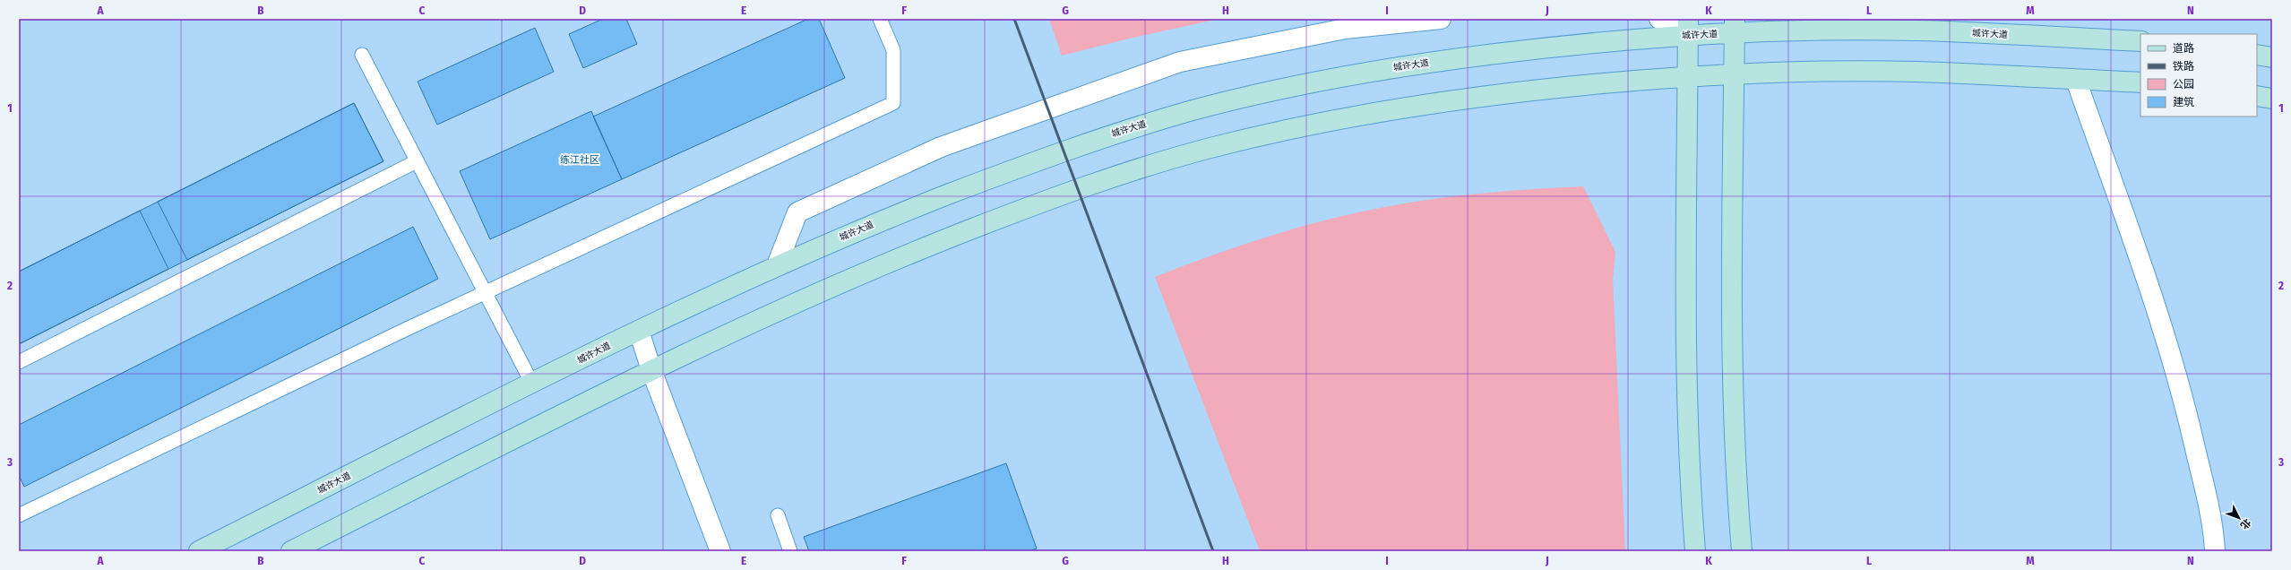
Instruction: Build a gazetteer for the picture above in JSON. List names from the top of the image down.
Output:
{
  "streets": {
    "main road": ["城许大道"]
  },
  "districts": ["练江社区"],
  "legend": [
    "道路",
    "铁路",
    "公园",
    "建筑"
  ],
  "north": "bottom right",
  "grid": {
    "columns": [
      "A",
      "B",
      "C",
      "D",
      "E",
      "F",
      "G",
      "H",
      "I",
      "J",
      "K",
      "L",
      "M",
      "N"
    ],
    "rows": ["1", "2", "3"]
  }
}
